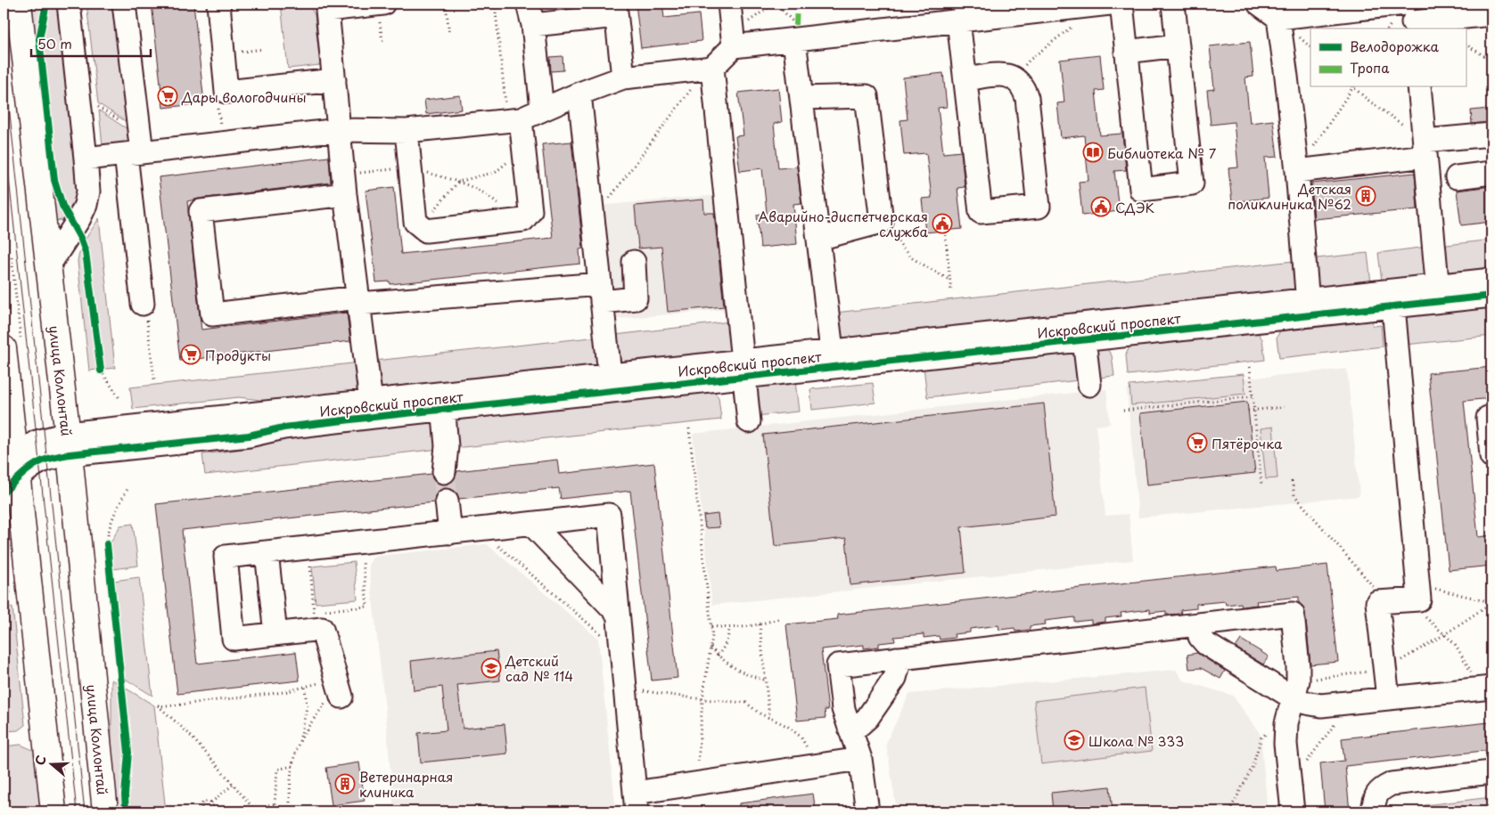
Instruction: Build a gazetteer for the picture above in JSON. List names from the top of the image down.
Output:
{
  "streets": {
    "main road": ["улица Коллонтай"],
    "street": ["Искровский проспект"]
  },
  "crossings": [
    ["Искровский проспект", "улица Коллонтай"]
  ],
  "places": {
    "supermarket": ["Дары вологодчины", "Продукты", "Пятёрочка"],
    "library": ["Библиотека № 7"],
    "building": ["Детская поликлиника №62", "Ветеринарная клиника"],
    "public building": ["СДЭК", "Аварийно-диспетчерская служба"],
    "school or university": ["Детский сад № 114", "Школа № 333"]
  },
  "legend": ["Велодорожка", "Тропа"],
  "scale_bar": "50 m",
  "north": "left"
}
